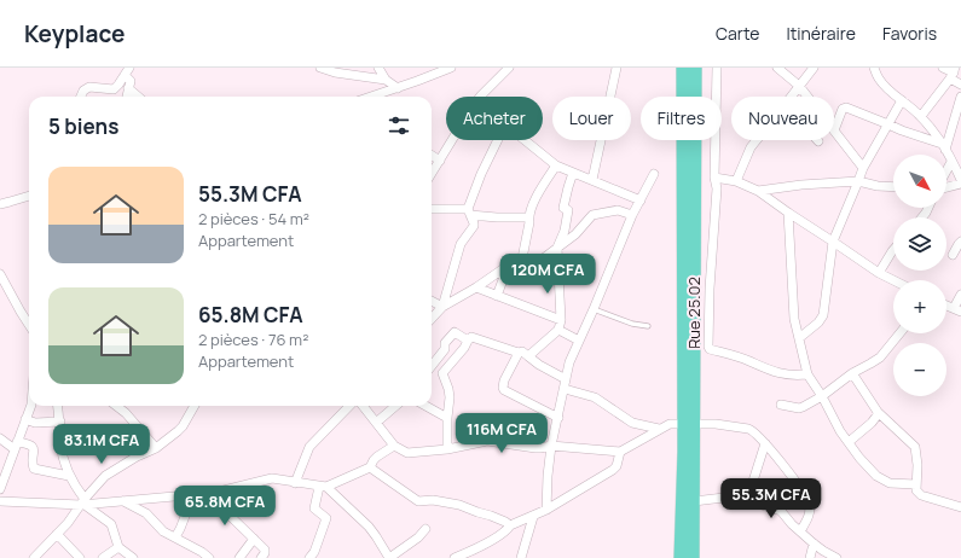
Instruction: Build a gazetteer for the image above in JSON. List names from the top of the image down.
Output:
{
  "streets": {
    "main road": ["Rue 25.02"]
  },
  "north": "bottom right",
  "page": {
    "header": "Keyplace",
    "nav": ["Carte", "Itinéraire", "Favoris"],
    "chip": [
      "Acheter",
      "Louer",
      "Filtres",
      "Nouveau"
    ],
    "heading": "5 biens",
    "map_buttons": ["+", "−"],
    "list": [
      {
        "name": "55.3M CFA",
        "note": "2 pièces · 54 m² · Appartement"
      },
      {
        "name": "65.8M CFA",
        "note": "2 pièces · 76 m² · Appartement"
      }
    ],
    "price": [
      "120M CFA",
      "116M CFA",
      "83.1M CFA",
      "55.3M CFA",
      "65.8M CFA"
    ]
  }
}
